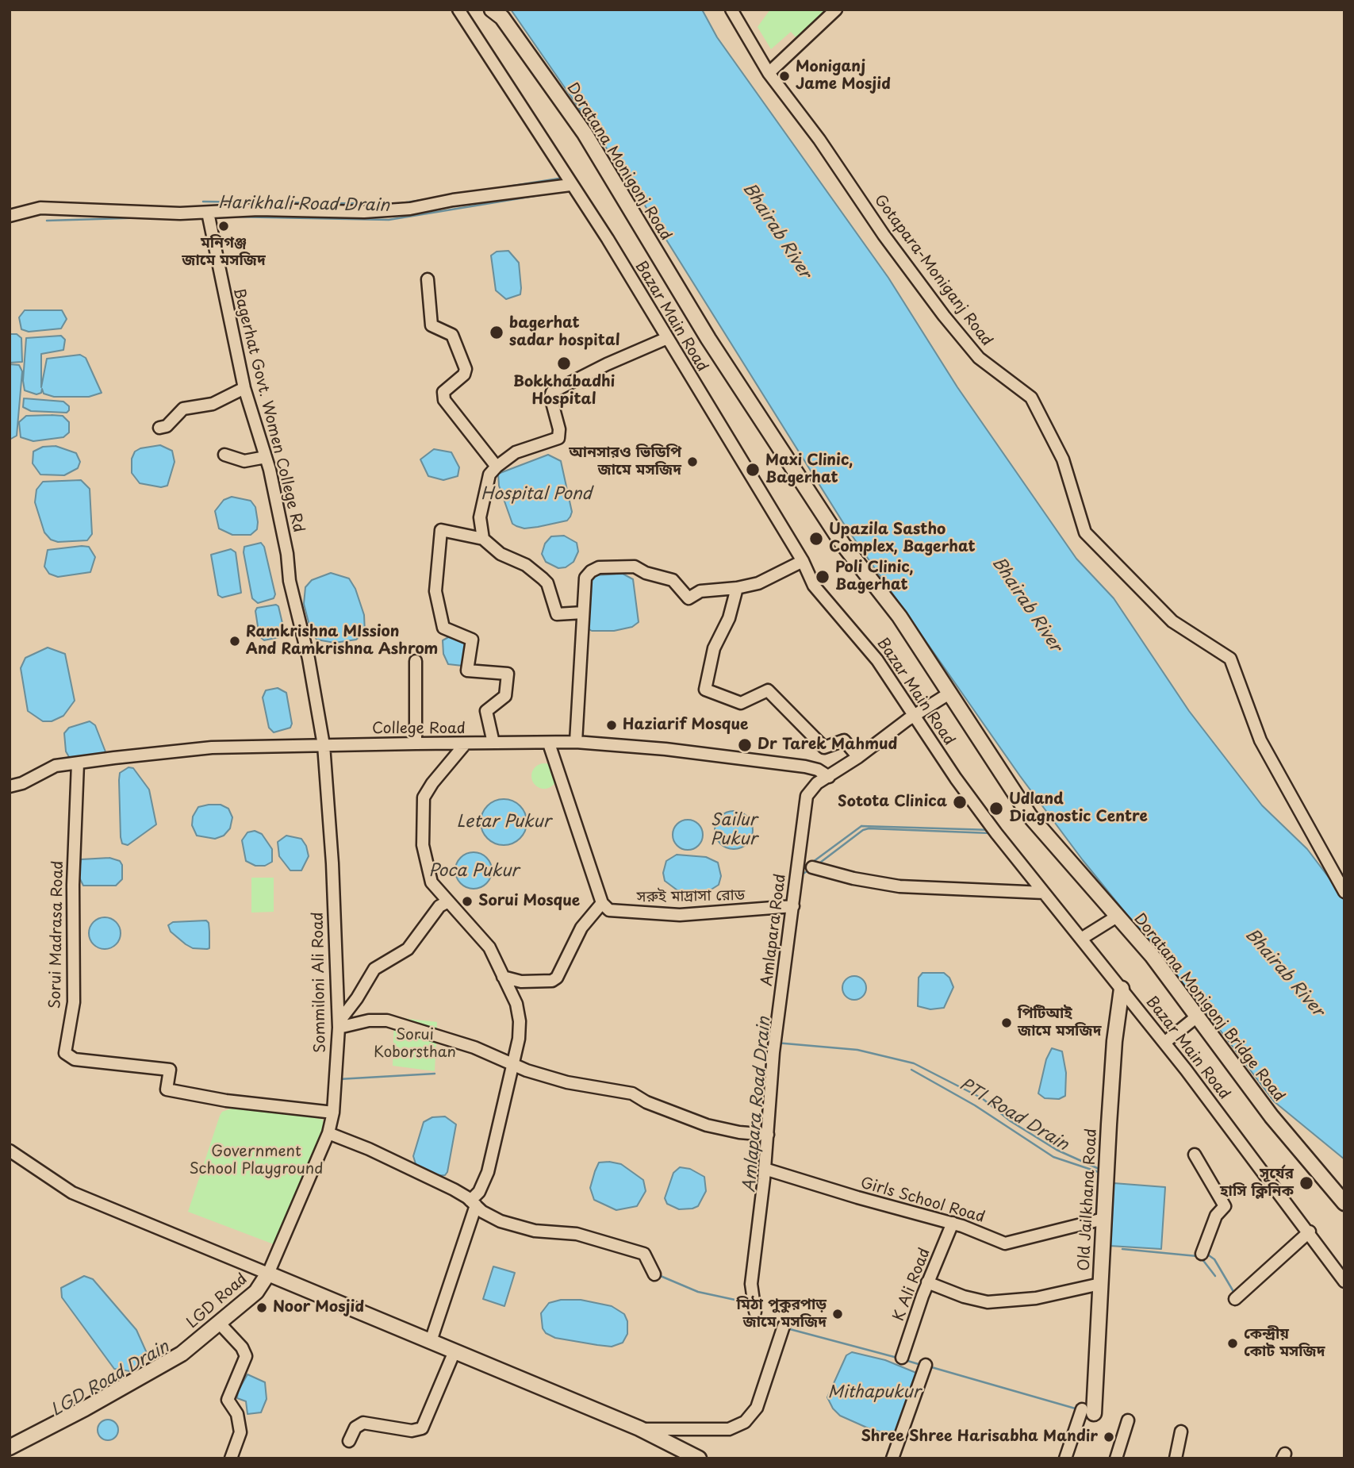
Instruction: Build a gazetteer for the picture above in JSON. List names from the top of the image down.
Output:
{
  "streets": {
    "main road": [
      "Doratana Monigonj Road",
      "Doratana Monigonj Bridge Road",
      "Old Jailkhana Road",
      "LGD Road"
    ],
    "street": [
      "Gotapara-Moniganj Road",
      "Bazar Main Road",
      "Bagerhat Govt. Women College Rd",
      "College Road",
      "সরুই মাদ্রাসা রোড",
      "Amlapara Road",
      "Sorui Madrasa Road",
      "Sommiloni Ali Road",
      "Girls School Road",
      "K Ali Road"
    ]
  },
  "crossings": [
    ["Doratana Monigonj Road", "Doratana Monigonj Bridge Road"],
    ["Bazar Main Road", "Amlapara Road"],
    ["Bazar Main Road", "Old Jailkhana Road"],
    ["Bagerhat Govt. Women College Rd", "College Road"],
    ["Bagerhat Govt. Women College Rd", "Sommiloni Ali Road"],
    ["College Road", "Amlapara Road"],
    ["College Road", "Sorui Madrasa Road"],
    ["College Road", "Sommiloni Ali Road"],
    ["সরুই মাদ্রাসা রোড", "Amlapara Road"],
    ["Amlapara Road", "Doratana Monigonj Bridge Road"],
    ["Amlapara Road", "Girls School Road"],
    ["Sorui Madrasa Road", "Sommiloni Ali Road"],
    ["Sommiloni Ali Road", "LGD Road"],
    ["Old Jailkhana Road", "Girls School Road"],
    ["Girls School Road", "K Ali Road"]
  ],
  "water": [
    "Harikhali Road Drain",
    "Bhairab River",
    "Hospital Pond",
    "Sailur Pukur",
    "Letar Pukur",
    "Poca Pukur",
    "Amlapara Road Drain",
    "PTI Road Drain",
    "LGD Road Drain",
    "Mithapukur"
  ],
  "parks": ["Sorui Koborsthan", "Government School Playground"],
  "places": [
    "Moniganj Jame Mosjid",
    "মনিগঞ্জ জামে মসজিদ",
    "bagerhat sadar hospital",
    "Bokkhabadhi Hospital",
    "আনসারও ভিডিপি জামে মসজিদ",
    "Maxi Clinic, Bagerhat",
    "Upazila Sastho Complex, Bagerhat",
    "Poli Clinic, Bagerhat",
    "Ramkrishna MIssion And Ramkrishna Ashrom",
    "Haziarif Mosque",
    "Dr Tarek Mahmud",
    "Sotota Clinica",
    "Udland Diagnostic Centre",
    "Sorui Mosque",
    "পিটিআই জামে মসজিদ",
    "সূর্যের হাসি ক্লিনিক",
    "Noor Mosjid",
    "মিঠা পুকুরপাড় জামে মসজিদ",
    "কেন্দ্রীয় কোট মসজিদ",
    "Shree Shree Harisabha Mandir"
  ]
}
